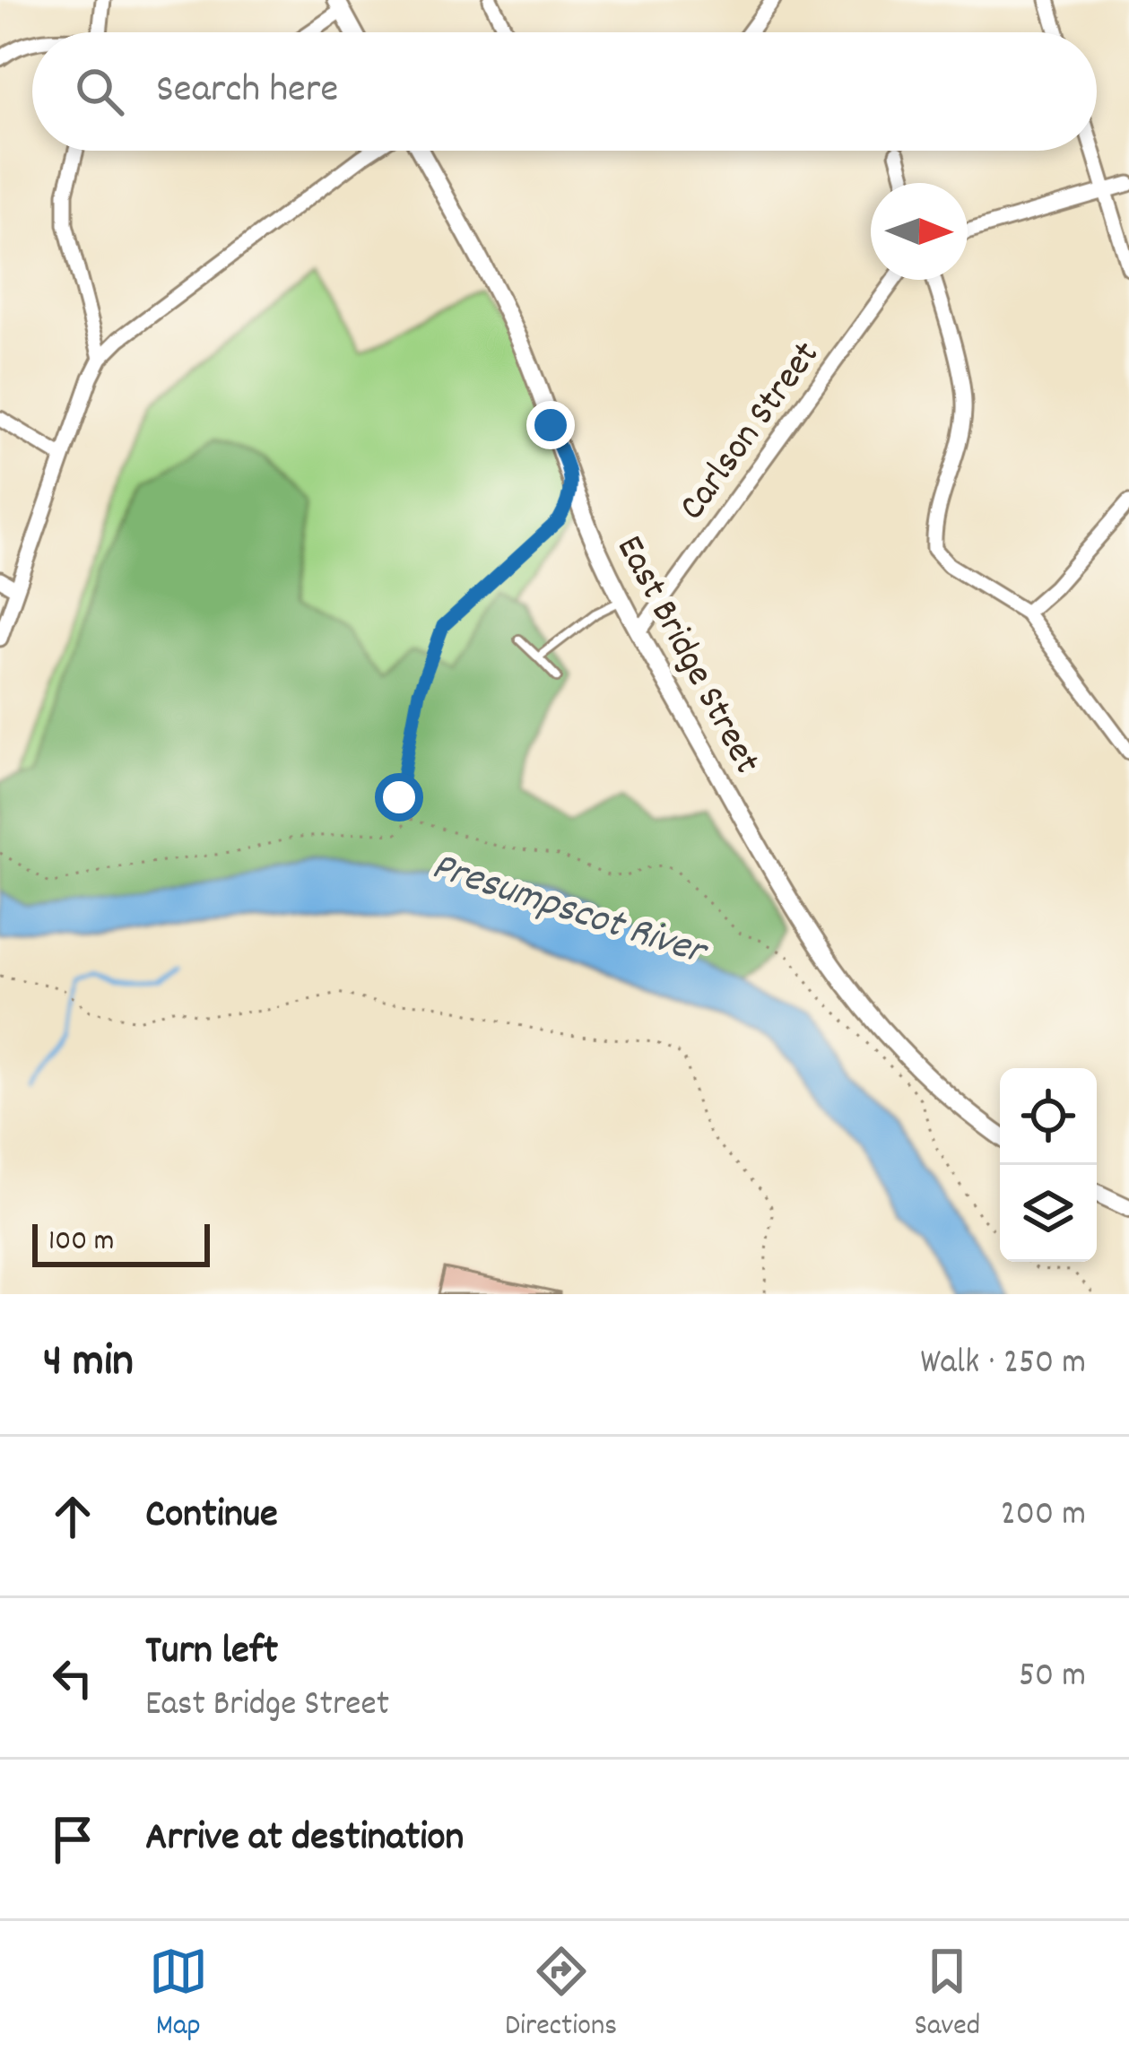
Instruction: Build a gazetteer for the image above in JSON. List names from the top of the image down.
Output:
{
  "streets": {
    "street": ["Carlson Street", "East Bridge Street"]
  },
  "crossings": [
    ["Carlson Street", "East Bridge Street"]
  ],
  "water": ["Presumpscot River"],
  "scale_bar": "100 m",
  "north": "right",
  "page": {
    "search": "Search here",
    "scale": "100 m",
    "heading": ["4 min", "Walk · 250 m"],
    "list": [
      ["Continue", "200 m"],
      ["Turn left", "East Bridge Street", "50 m"],
      "Arrive at destination"
    ],
    "nav": ["Map", "Directions", "Saved"]
  }
}
